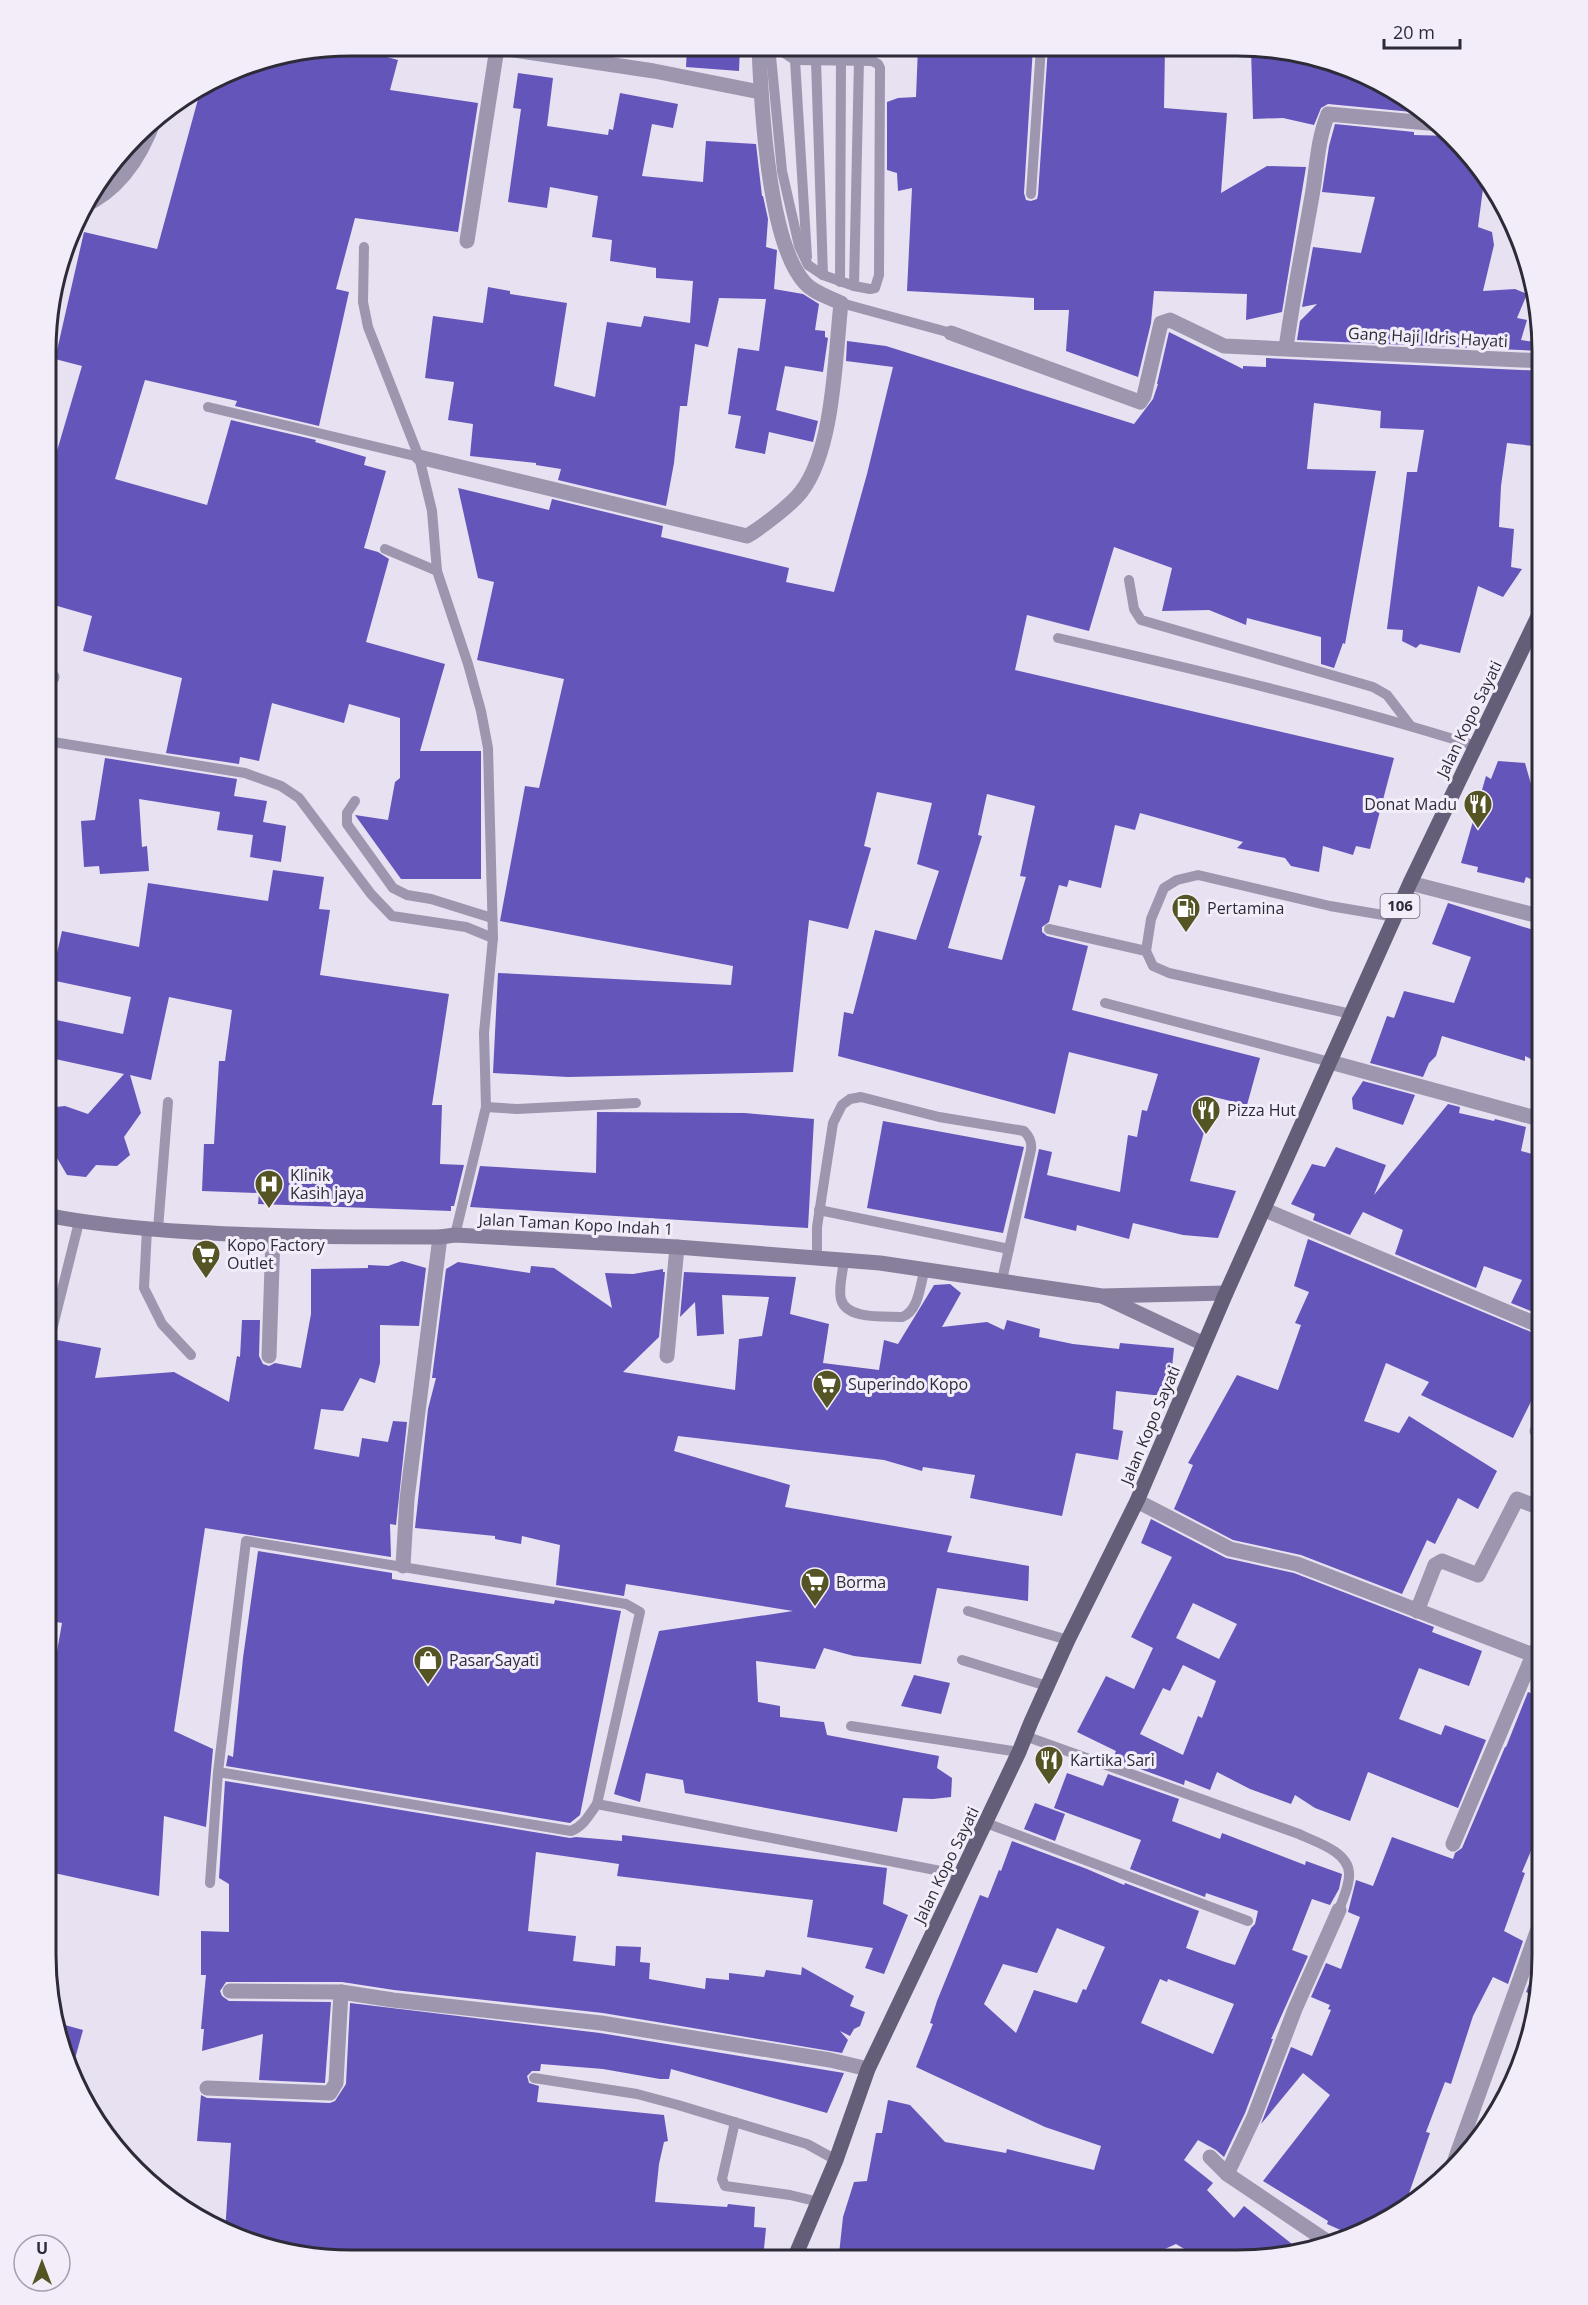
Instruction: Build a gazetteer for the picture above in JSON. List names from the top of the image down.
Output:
{
  "streets": {
    "main road": ["Jalan Kopo Sayati", "106", "Jalan Taman Kopo Indah 1"],
    "street": ["Gang Haji Idris Hayati"]
  },
  "crossings": [
    ["Jalan Kopo Sayati", "Jalan Taman Kopo Indah 1"]
  ],
  "places": {
    "restaurant": ["Donat Madu", "Pizza Hut", "Kartika Sari"],
    "fuel station": ["Pertamina"],
    "hospital": ["Klinik Kasih jaya"],
    "supermarket": ["Kopo Factory Outlet", "Superindo Kopo", "Borma"],
    "shop": ["Pasar Sayati"]
  },
  "scale_bar": "20 m",
  "north": "top"
}
